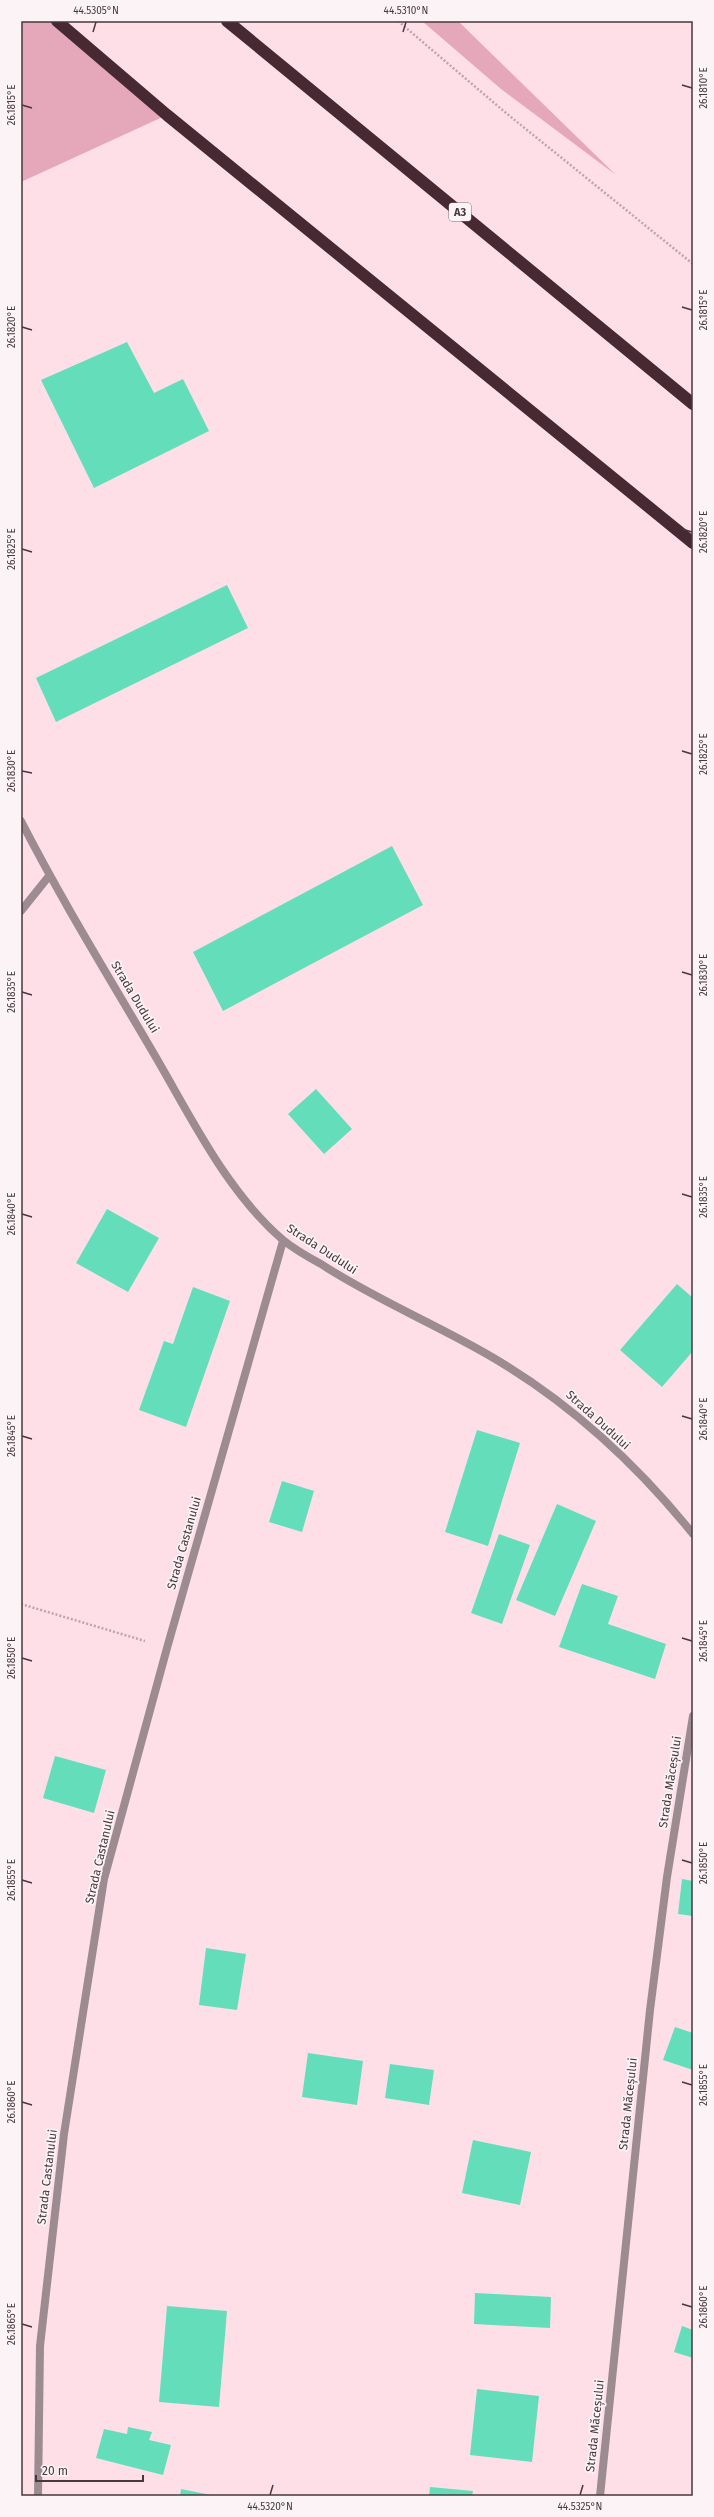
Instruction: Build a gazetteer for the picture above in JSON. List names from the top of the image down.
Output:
{
  "streets": {
    "highway": ["A3"],
    "street": ["Strada Dudului", "Strada Castanului", "Strada Măceșului"]
  },
  "crossings": [
    ["Strada Dudului", "Strada Castanului"]
  ],
  "scale_bar": "20 m",
  "coordinates": [
    "44.5305°N",
    "44.5310°N",
    "26.1810°E",
    "26.1815°E",
    "26.1820°E",
    "26.1825°E",
    "26.1830°E",
    "26.1835°E",
    "26.1840°E",
    "26.1845°E",
    "26.1850°E",
    "26.1855°E",
    "26.1860°E",
    "26.1865°E",
    "44.5320°N",
    "44.5325°N"
  ]
}
